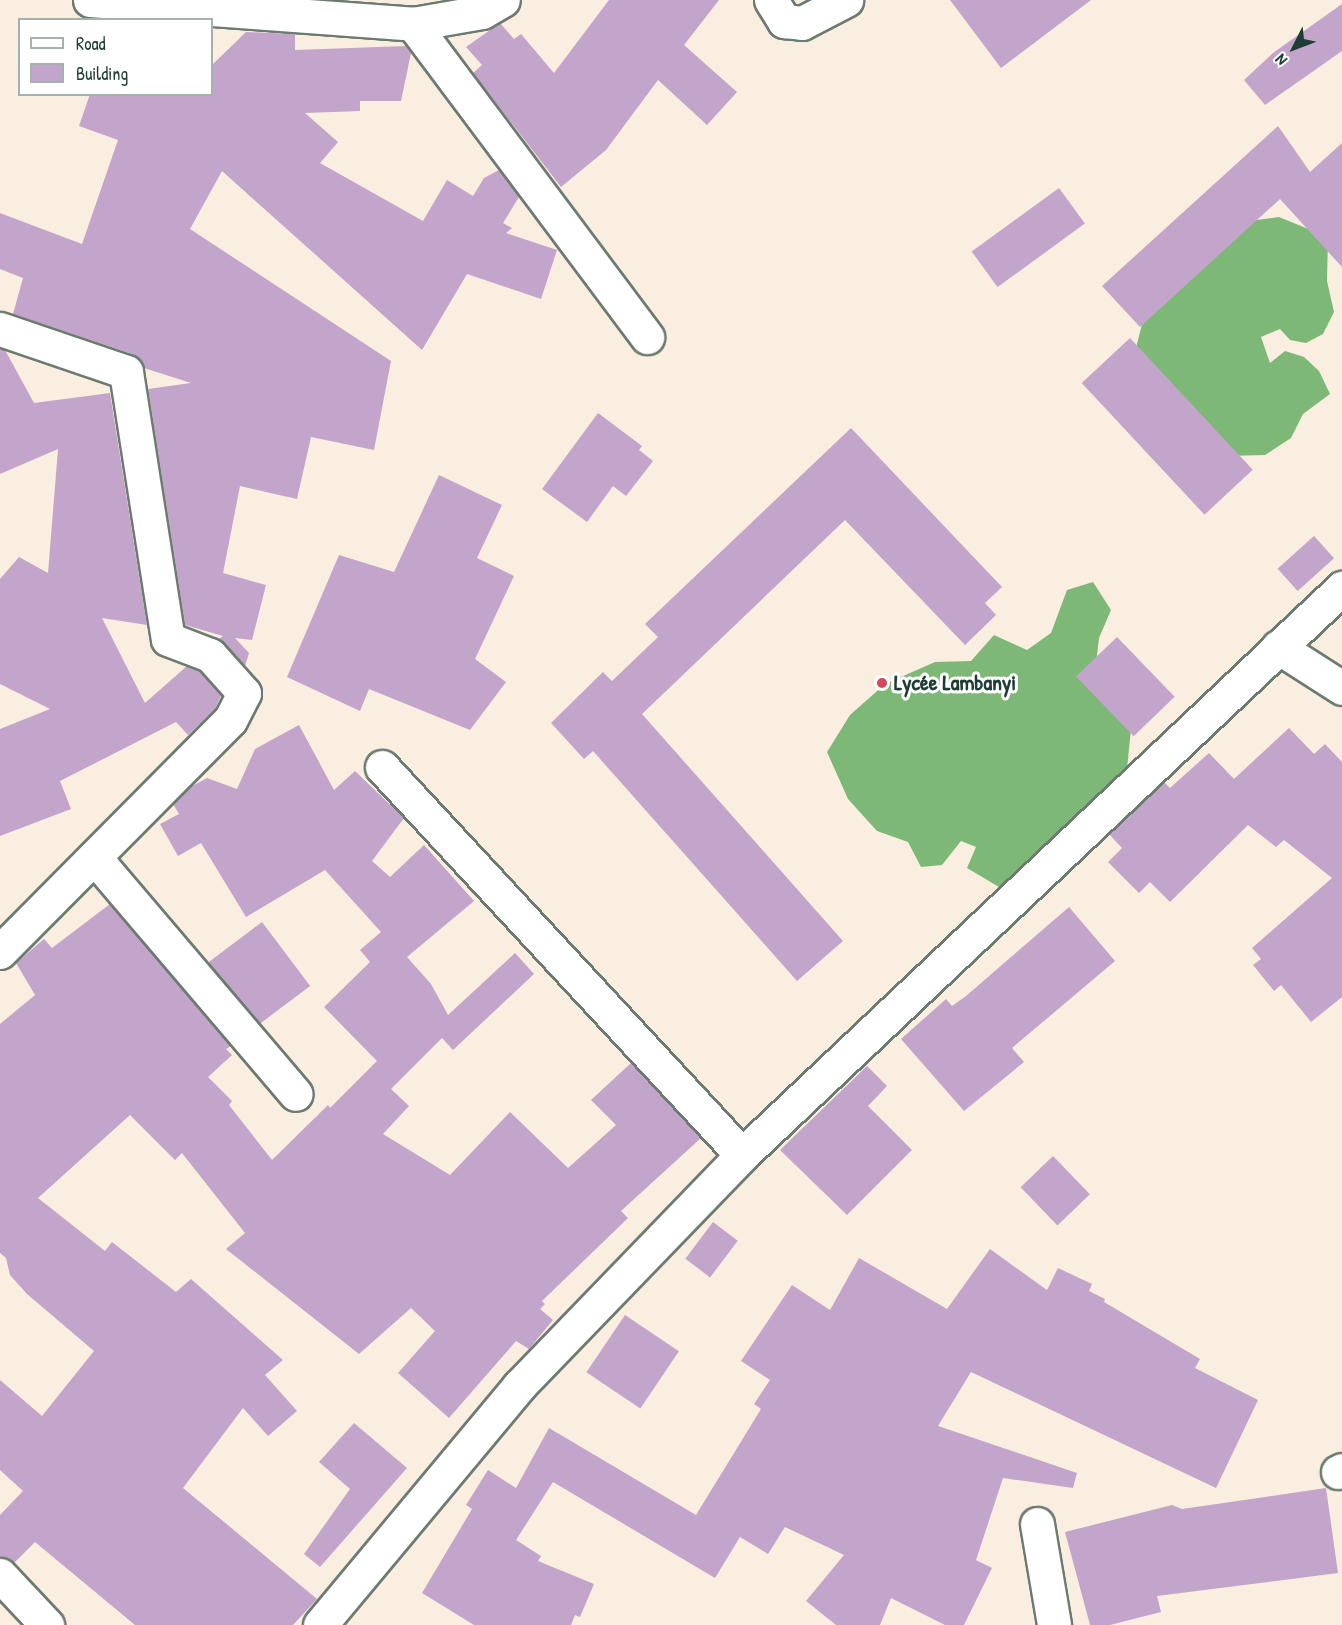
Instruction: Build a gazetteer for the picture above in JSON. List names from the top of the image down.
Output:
{
  "places": ["Lycée Lambanyi"],
  "legend": ["Road", "Building"],
  "north": "bottom left"
}
